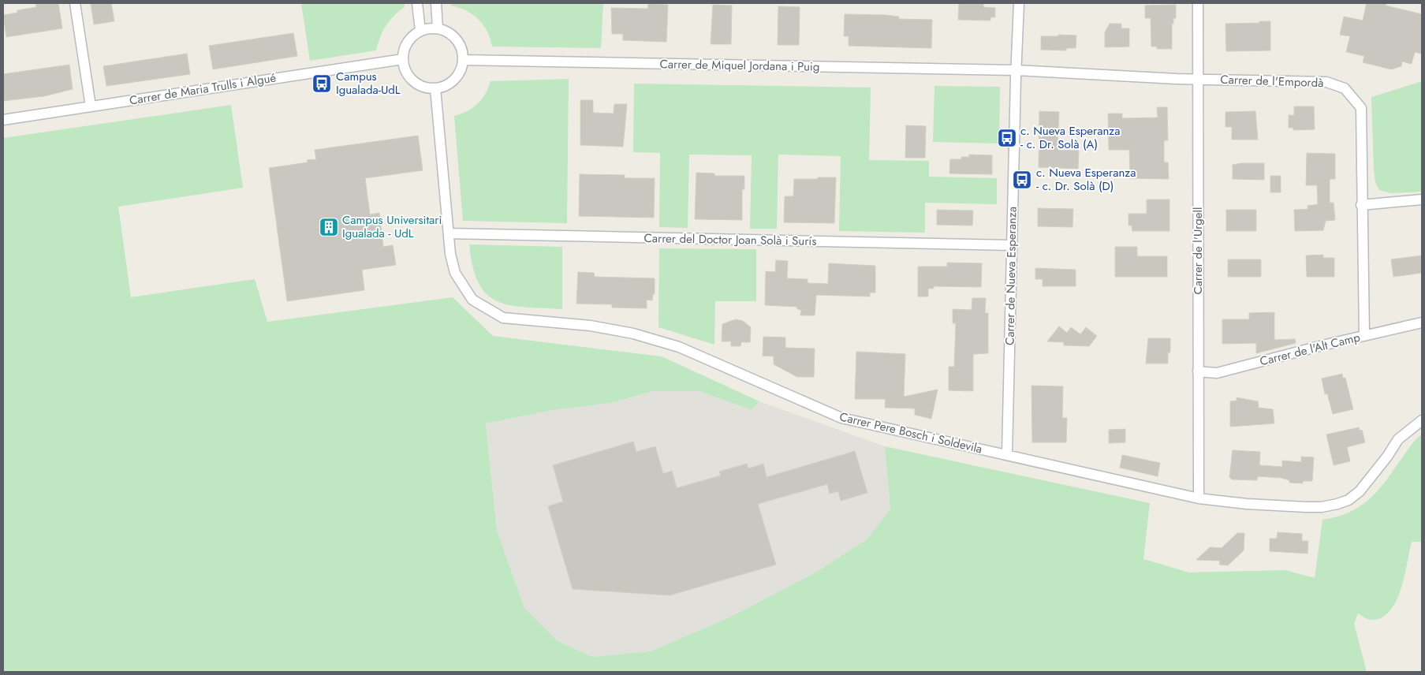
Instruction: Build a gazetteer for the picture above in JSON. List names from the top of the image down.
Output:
{
  "streets": {
    "street": [
      "Carrer de Miquel Jordana i Puig",
      "Carrer de l'Empordà",
      "Carrer de Maria Trulls i Algué",
      "Carrer del Doctor Joan Solà i Surís",
      "Carrer de l'Urgell",
      "Carrer de Nueva Esperanza",
      "Carrer de l'Alt Camp",
      "Carrer Pere Bosch i Soldevila"
    ]
  },
  "crossings": [
    ["Carrer de Miquel Jordana i Puig", "Carrer de l'Empordà"],
    ["Carrer de Miquel Jordana i Puig", "Carrer de Maria Trulls i Algué"],
    ["Carrer de Miquel Jordana i Puig", "Carrer de Nueva Esperanza"],
    ["Carrer de Miquel Jordana i Puig", "Carrer Pere Bosch i Soldevila"],
    ["Carrer de l'Empordà", "Carrer de l'Urgell"],
    ["Carrer de l'Empordà", "Carrer de Nueva Esperanza"],
    ["Carrer de l'Empordà", "Carrer de l'Alt Camp"],
    ["Carrer de Maria Trulls i Algué", "Carrer Pere Bosch i Soldevila"],
    ["Carrer del Doctor Joan Solà i Surís", "Carrer de Nueva Esperanza"],
    ["Carrer del Doctor Joan Solà i Surís", "Carrer Pere Bosch i Soldevila"],
    ["Carrer de l'Urgell", "Carrer de l'Alt Camp"],
    ["Carrer de l'Urgell", "Carrer Pere Bosch i Soldevila"],
    ["Carrer de Nueva Esperanza", "Carrer Pere Bosch i Soldevila"]
  ],
  "places": {
    "bus stop": ["Campus Igualada-UdL", "c. Nueva Esperanza - c. Dr. Solà (A)", "c. Nueva Esperanza - c. Dr. Solà (D)"],
    "building": ["Campus Universitari Igualada - UdL"]
  }
}
